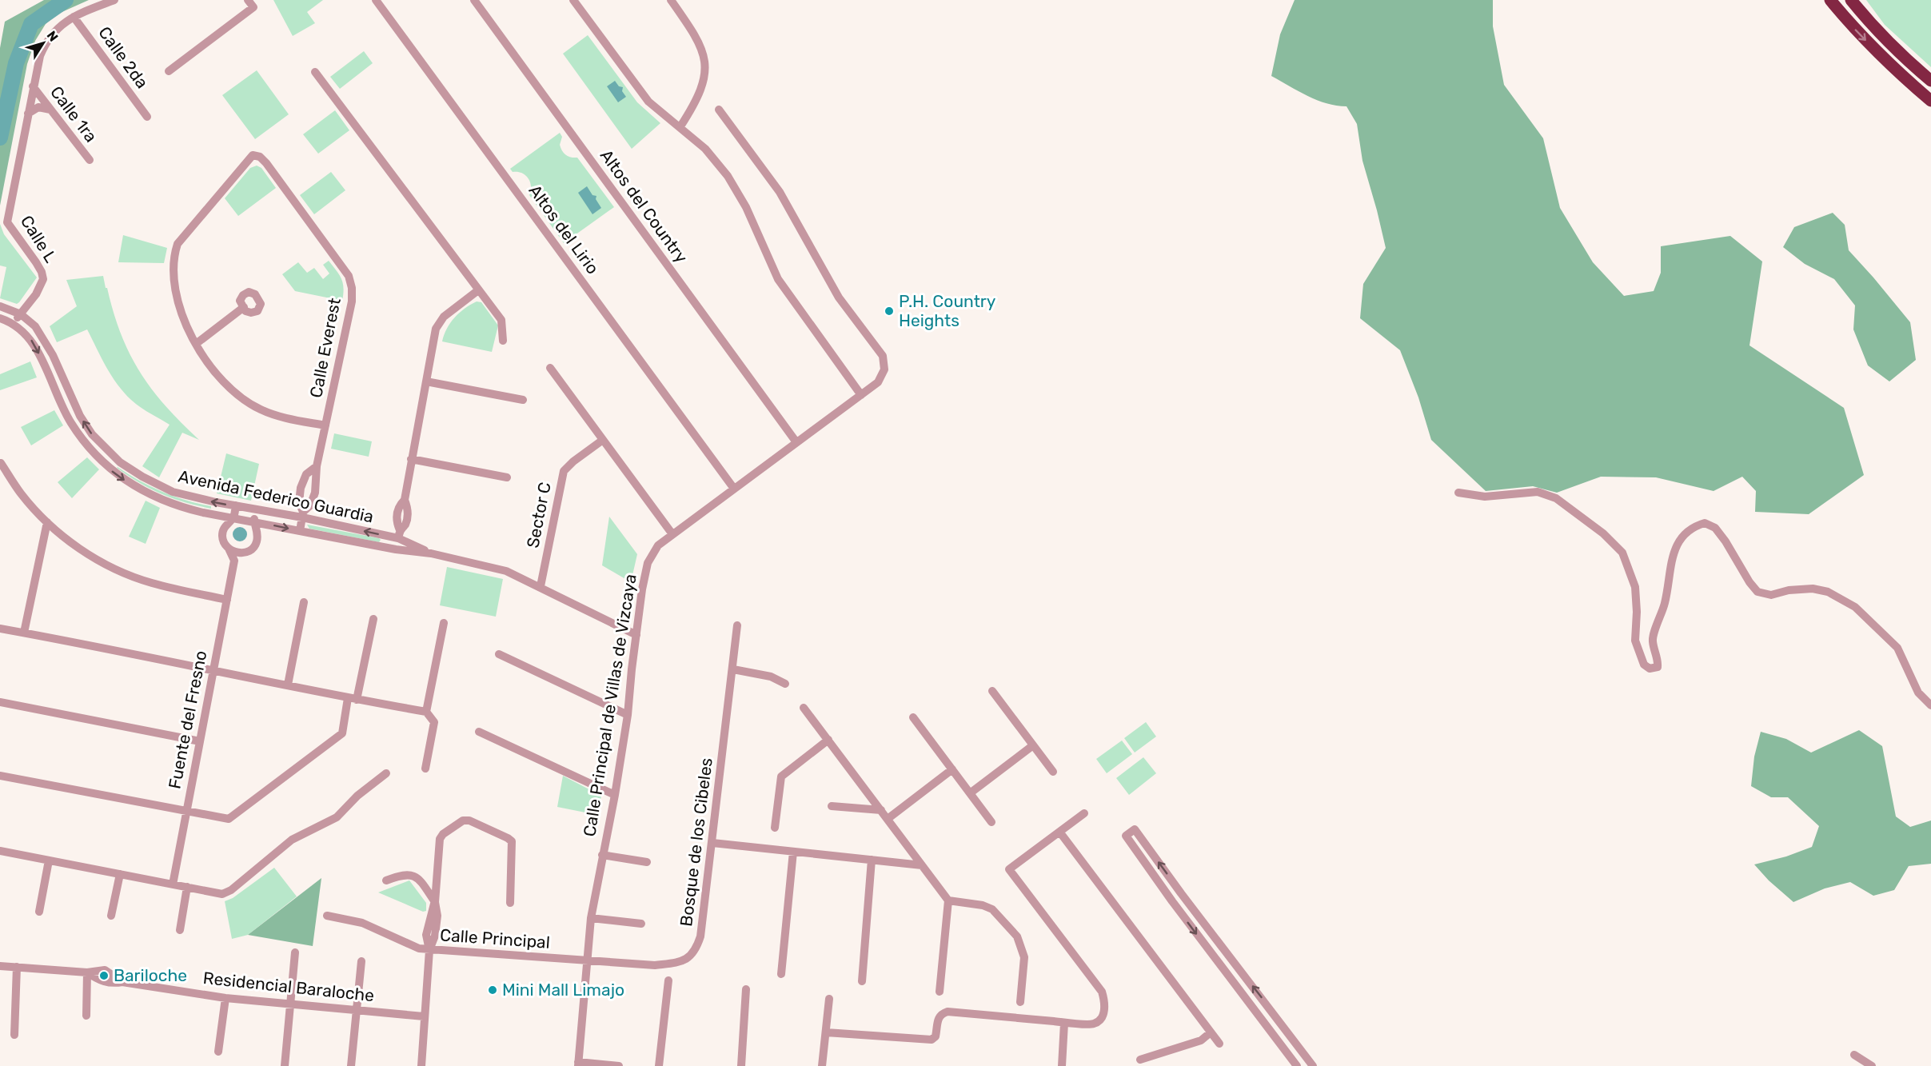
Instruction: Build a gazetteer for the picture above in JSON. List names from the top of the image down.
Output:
{
  "streets": {
    "street": [
      "Calle 2da",
      "Calle 1ra",
      "Altos del Country",
      "Altos del Lirio",
      "Calle L",
      "Calle Everest",
      "Avenida Federico Guardia",
      "Sector C",
      "Calle Principal de Villas de Vizcaya",
      "Fuente del Fresno",
      "Bosque de los Cibeles",
      "Calle Principal",
      "Residencial Baraloche"
    ]
  },
  "crossings": [
    ["Calle 2da", "Calle L"],
    ["Calle 1ra", "Calle L"],
    ["Altos del Country", "Calle Principal de Villas de Vizcaya"],
    ["Altos del Lirio", "Calle Principal de Villas de Vizcaya"],
    ["Calle L", "Avenida Federico Guardia"],
    ["Calle Everest", "Avenida Federico Guardia"],
    ["Avenida Federico Guardia", "Sector C"],
    ["Avenida Federico Guardia", "Calle Principal de Villas de Vizcaya"],
    ["Calle Principal de Villas de Vizcaya", "Bosque de los Cibeles"],
    ["Calle Principal de Villas de Vizcaya", "Calle Principal"],
    ["Bosque de los Cibeles", "Calle Principal"],
    ["Calle Principal", "Residencial Baraloche"]
  ],
  "places": ["P.H. Country Heights", "Bariloche", "Mini Mall Limajo"],
  "north": "top right"
}
